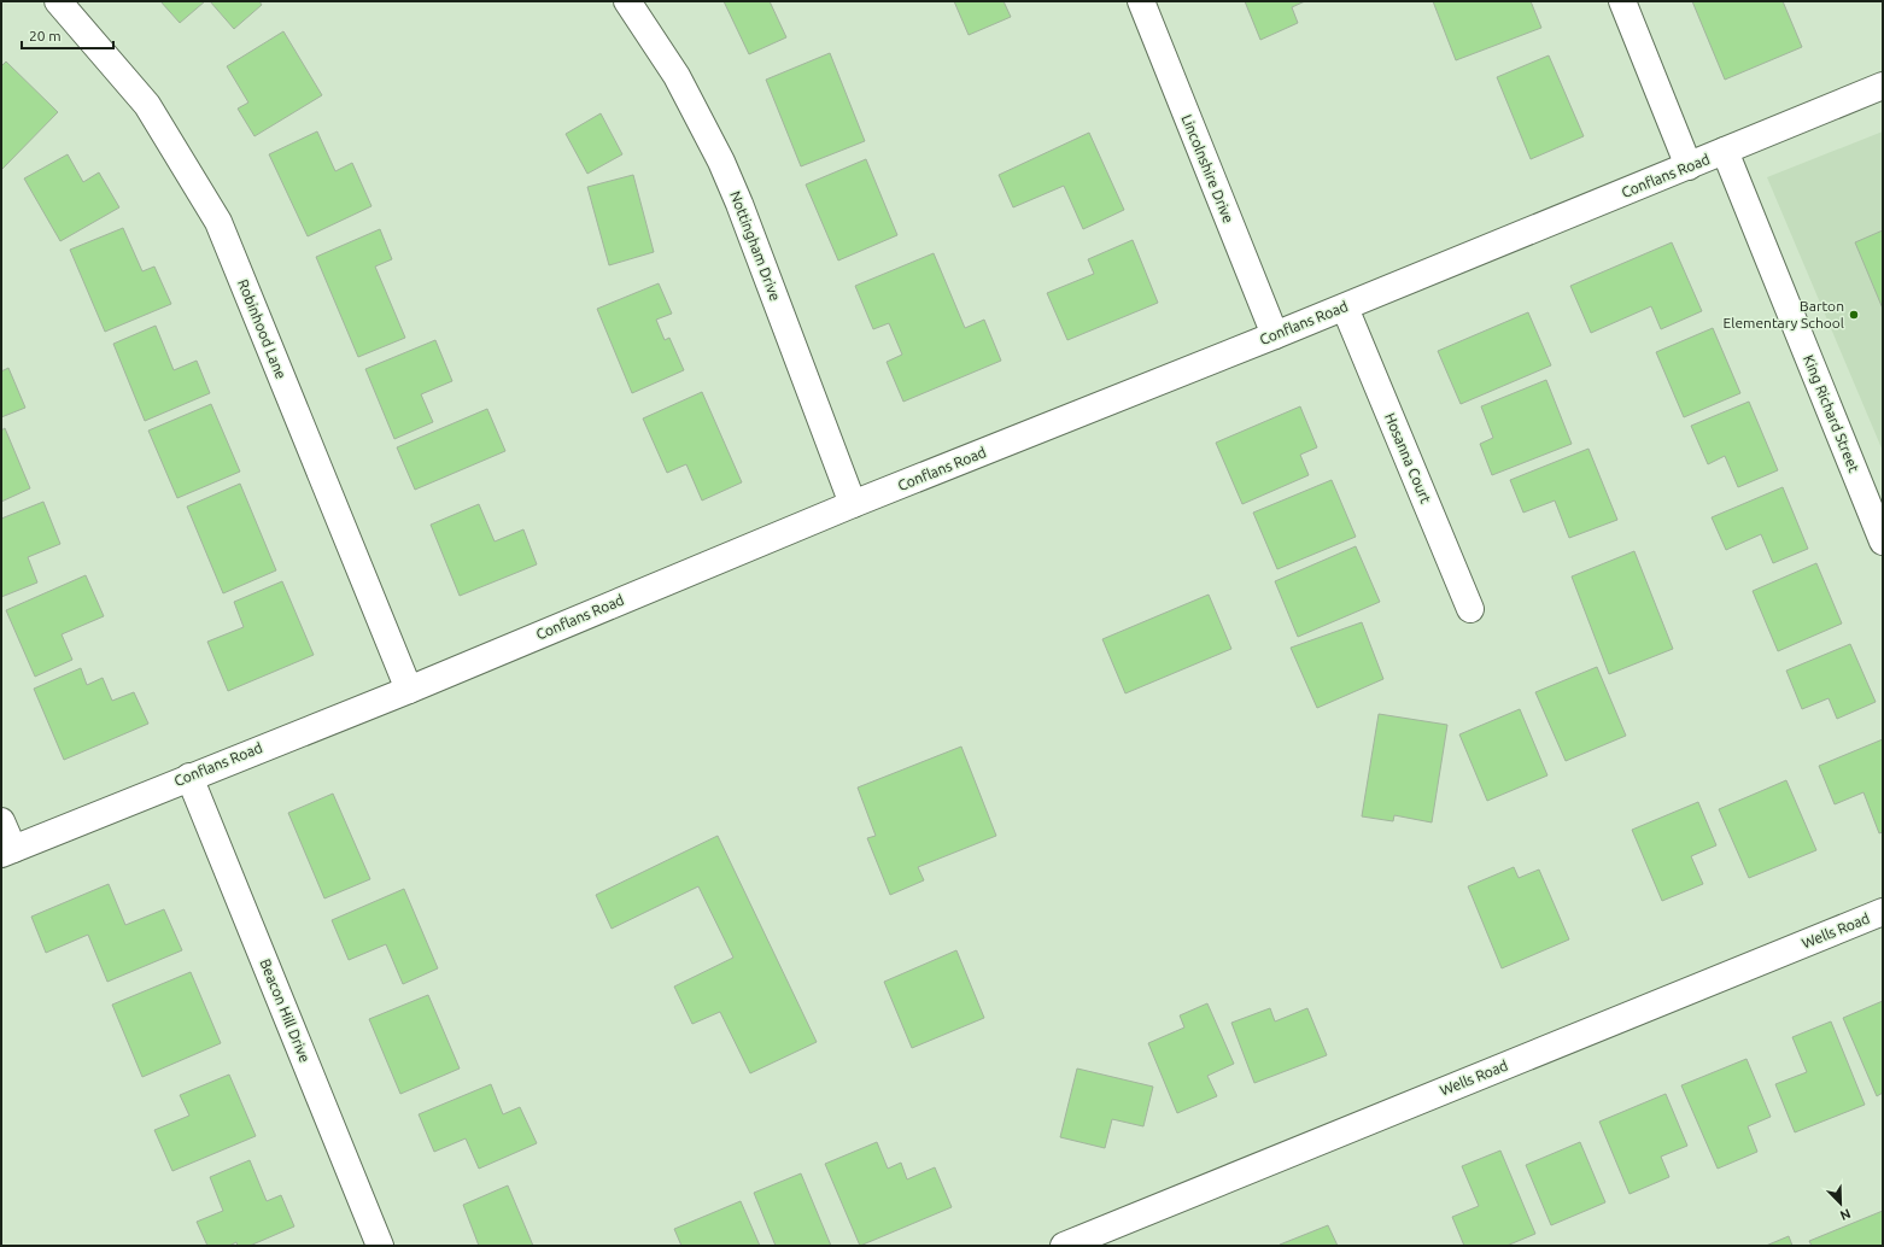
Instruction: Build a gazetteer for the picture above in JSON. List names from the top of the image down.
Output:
{
  "streets": {
    "street": [
      "Lincolnshire Drive",
      "Conflans Road",
      "Nottingham Drive",
      "Robinhood Lane",
      "King Richard Street",
      "Hosanna Court",
      "Wells Road",
      "Beacon Hill Drive"
    ]
  },
  "crossings": [
    ["Lincolnshire Drive", "Conflans Road"],
    ["Conflans Road", "Nottingham Drive"],
    ["Conflans Road", "Robinhood Lane"],
    ["Conflans Road", "King Richard Street"],
    ["Conflans Road", "Hosanna Court"],
    ["Conflans Road", "Beacon Hill Drive"]
  ],
  "places": ["Barton Elementary School"],
  "scale_bar": "20 m",
  "north": "bottom right"
}
